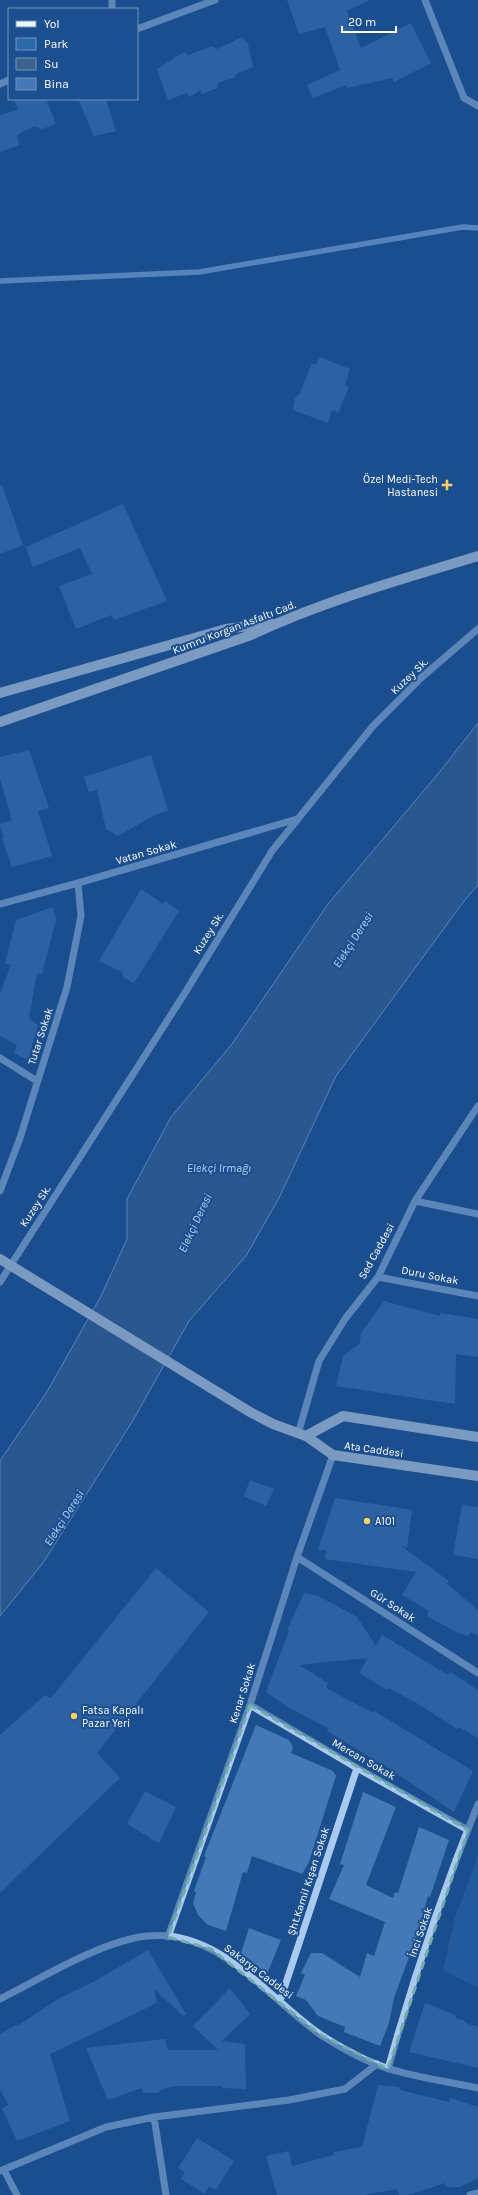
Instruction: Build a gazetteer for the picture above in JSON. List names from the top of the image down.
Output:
{
  "streets": {
    "main road": ["Kumru Korgan Asfaltı Cad.", "Ata Caddesi"],
    "street": [
      "Kuzey Sk.",
      "Vatan Sokak",
      "Tutar Sokak",
      "Sed Caddesi",
      "Duru Sokak",
      "Gür Sokak",
      "Kenar Sokak",
      "Mercan Sokak",
      "Şht.Kamil Kışan Sokak",
      "İnci Sokak",
      "Sakarya Caddesi"
    ]
  },
  "crossings": [
    ["Kuzey Sk.", "Vatan Sokak"],
    ["Kuzey Sk.", "Ata Caddesi"],
    ["Vatan Sokak", "Tutar Sokak"],
    ["Sed Caddesi", "Duru Sokak"],
    ["Sed Caddesi", "Ata Caddesi"],
    ["Ata Caddesi", "Kenar Sokak"],
    ["Gür Sokak", "Kenar Sokak"],
    ["Kenar Sokak", "Mercan Sokak"],
    ["Kenar Sokak", "Sakarya Caddesi"],
    ["Mercan Sokak", "Şht.Kamil Kışan Sokak"],
    ["Mercan Sokak", "İnci Sokak"],
    ["Şht.Kamil Kışan Sokak", "Sakarya Caddesi"],
    ["İnci Sokak", "Sakarya Caddesi"]
  ],
  "water": ["Elekçi Deresi", "Elekçi Irmağı"],
  "places": {
    "health": ["Özel Medi-Tech Hastanesi"],
    "other": ["A101", "Fatsa Kapalı Pazar Yeri"]
  },
  "legend": [
    "Yol",
    "Park",
    "Su",
    "Bina"
  ],
  "scale_bar": "20 m"
}
